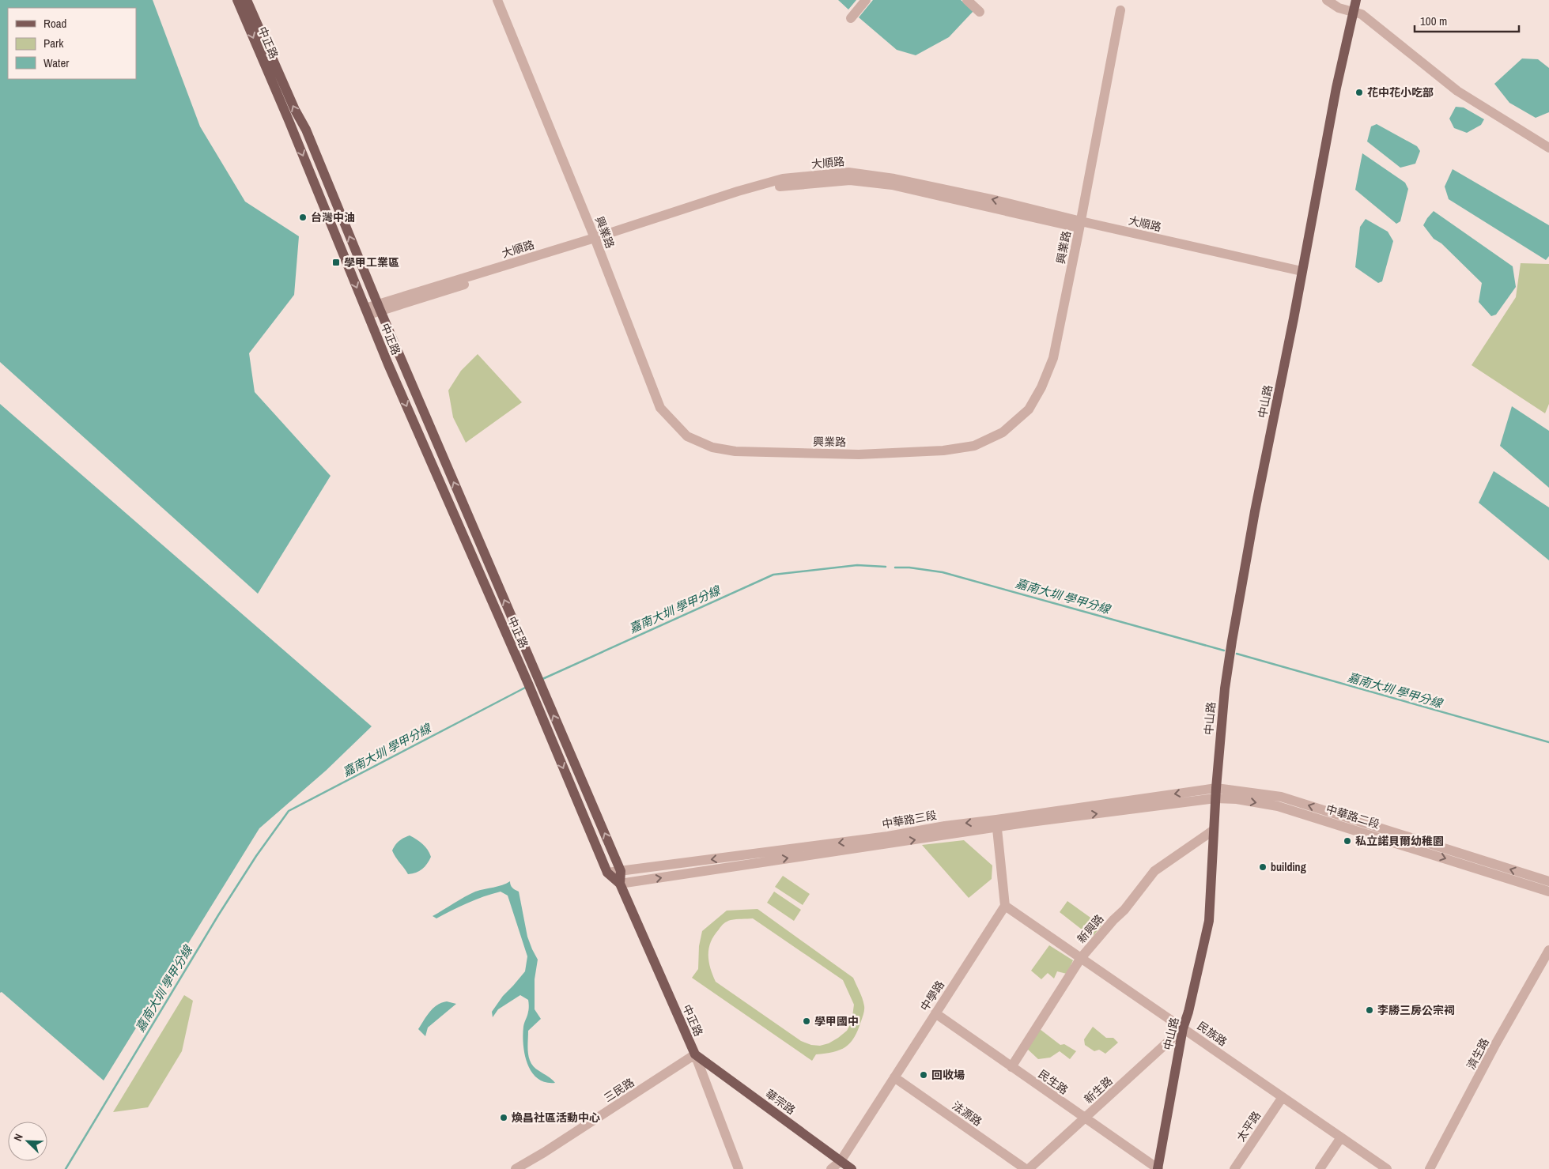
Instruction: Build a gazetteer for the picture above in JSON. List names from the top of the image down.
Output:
{
  "streets": {
    "main road": ["中正路", "中山路", "華宗路"],
    "street": [
      "大順路",
      "興業路",
      "中華路二段",
      "中華路三段",
      "新興路",
      "中學路",
      "民族路",
      "濟生路",
      "民生路",
      "三民路",
      "新生路",
      "法源路",
      "太平路"
    ]
  },
  "crossings": [
    ["中正路", "大順路"],
    ["中正路", "中華路三段"],
    ["中正路", "三民路"],
    ["中正路", "華宗路"],
    ["大順路", "興業路"],
    ["大順路", "中山路"],
    ["中山路", "中華路二段"],
    ["中山路", "中華路三段"],
    ["中山路", "新興路"],
    ["中山路", "民族路"],
    ["中山路", "民生路"],
    ["中山路", "新生路"],
    ["中華路二段", "中華路三段"],
    ["新興路", "民族路"],
    ["新興路", "民生路"],
    ["中學路", "民族路"],
    ["中學路", "民生路"],
    ["中學路", "華宗路"],
    ["中學路", "法源路"],
    ["民族路", "新生路"],
    ["民族路", "太平路"],
    ["民生路", "新生路"],
    ["三民路", "華宗路"]
  ],
  "water": ["嘉南大圳 學甲分線"],
  "places": {
    "other": [
      "花中花小吃部",
      "台灣中油",
      "私立諾貝爾幼稚園",
      "building",
      "李勝三房公宗祠",
      "學甲國中",
      "回收場",
      "煥昌社區活動中心"
    ],
    "transit": ["學甲工業區"]
  },
  "legend": ["Road", "Park", "Water"],
  "scale_bar": "100 m",
  "north": "top left"
}
